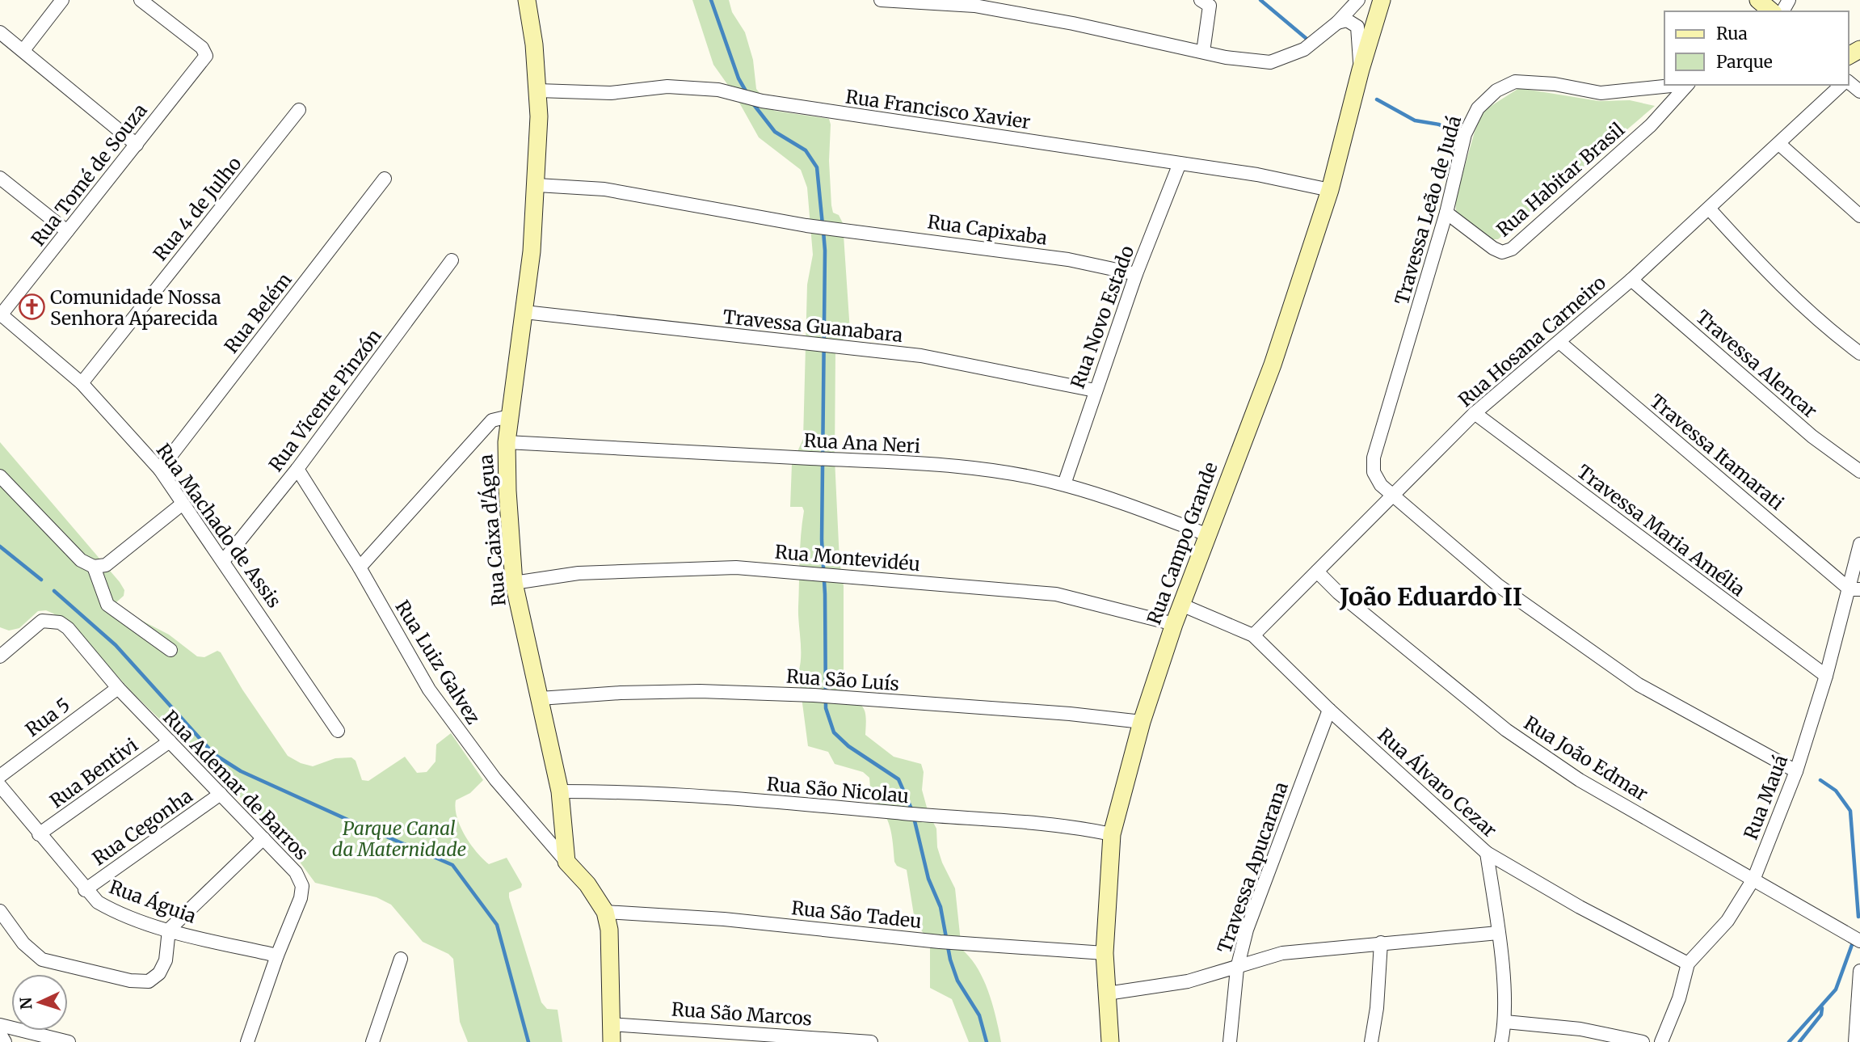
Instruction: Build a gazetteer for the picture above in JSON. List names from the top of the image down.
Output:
{
  "streets": {
    "street": [
      "Rua Francisco Xavier",
      "Rua Tomé de Souza",
      "Rua Habitar Brasil",
      "Rua 4 de Julho",
      "Travessa Leão de Judá",
      "Rua Capixaba",
      "Rua Belém",
      "Rua Novo Estado",
      "Travessa Guanabara",
      "Rua Hosana Carneiro",
      "Travessa Alencar",
      "Rua Vicente Pinzón",
      "Rua Ana Neri",
      "Travessa Itamarati",
      "Rua Machado de Assis",
      "Rua Caixa d'Água",
      "Travessa Maria Amélia",
      "Rua Campo Grande",
      "Rua Montevidéu",
      "Rua Luiz Galvez",
      "Rua São Luís",
      "Rua 5",
      "Rua João Edmar",
      "Rua Bentivi",
      "Rua Álvaro Cezar",
      "Rua Ademar de Barros",
      "Rua São Nicolau",
      "Rua Mauá",
      "Rua Cegonha",
      "Travessa Apucarana",
      "Rua Águia",
      "Rua São Tadeu",
      "Rua São Marcos"
    ]
  },
  "crossings": [
    ["Rua Francisco Xavier", "Rua Novo Estado"],
    ["Rua Francisco Xavier", "Rua Caixa d'Água"],
    ["Rua Francisco Xavier", "Rua Campo Grande"],
    ["Rua Tomé de Souza", "Rua Machado de Assis"],
    ["Rua Habitar Brasil", "Travessa Leão de Judá"],
    ["Rua 4 de Julho", "Rua Machado de Assis"],
    ["Travessa Leão de Judá", "Rua Hosana Carneiro"],
    ["Travessa Leão de Judá", "Rua Mauá"],
    ["Rua Capixaba", "Rua Novo Estado"],
    ["Rua Capixaba", "Rua Caixa d'Água"],
    ["Rua Belém", "Rua Machado de Assis"],
    ["Rua Novo Estado", "Travessa Guanabara"],
    ["Rua Novo Estado", "Rua Ana Neri"],
    ["Travessa Guanabara", "Rua Caixa d'Água"],
    ["Rua Hosana Carneiro", "Travessa Alencar"],
    ["Rua Hosana Carneiro", "Travessa Itamarati"],
    ["Rua Hosana Carneiro", "Travessa Maria Amélia"],
    ["Rua Hosana Carneiro", "Rua João Edmar"],
    ["Rua Hosana Carneiro", "Rua Álvaro Cezar"],
    ["Rua Vicente Pinzón", "Rua Machado de Assis"],
    ["Rua Vicente Pinzón", "Rua Luiz Galvez"],
    ["Rua Ana Neri", "Rua Caixa d'Água"],
    ["Rua Ana Neri", "Rua Campo Grande"],
    ["Travessa Itamarati", "Rua Mauá"],
    ["Rua Caixa d'Água", "Rua Montevidéu"],
    ["Rua Caixa d'Água", "Rua Luiz Galvez"],
    ["Rua Caixa d'Água", "Rua São Luís"],
    ["Rua Caixa d'Água", "Rua São Nicolau"],
    ["Travessa Maria Amélia", "Rua Mauá"],
    ["Rua Campo Grande", "Rua Montevidéu"],
    ["Rua Campo Grande", "Rua São Luís"],
    ["Rua Campo Grande", "Rua Álvaro Cezar"],
    ["Rua Campo Grande", "Rua São Nicolau"],
    ["Rua Campo Grande", "Rua São Tadeu"],
    ["Rua 5", "Rua Ademar de Barros"],
    ["Rua João Edmar", "Rua Mauá"],
    ["Rua Bentivi", "Rua Ademar de Barros"],
    ["Rua Bentivi", "Rua Águia"],
    ["Rua Álvaro Cezar", "Rua Mauá"],
    ["Rua Álvaro Cezar", "Travessa Apucarana"],
    ["Rua Ademar de Barros", "Rua Cegonha"],
    ["Rua Ademar de Barros", "Rua Águia"],
    ["Rua Cegonha", "Rua Águia"]
  ],
  "districts": ["João Eduardo II"],
  "parks": ["Parque Canal da Maternidade"],
  "places": {
    "church": ["Comunidade Nossa Senhora Aparecida"]
  },
  "legend": ["Rua", "Parque"],
  "north": "left"
}
